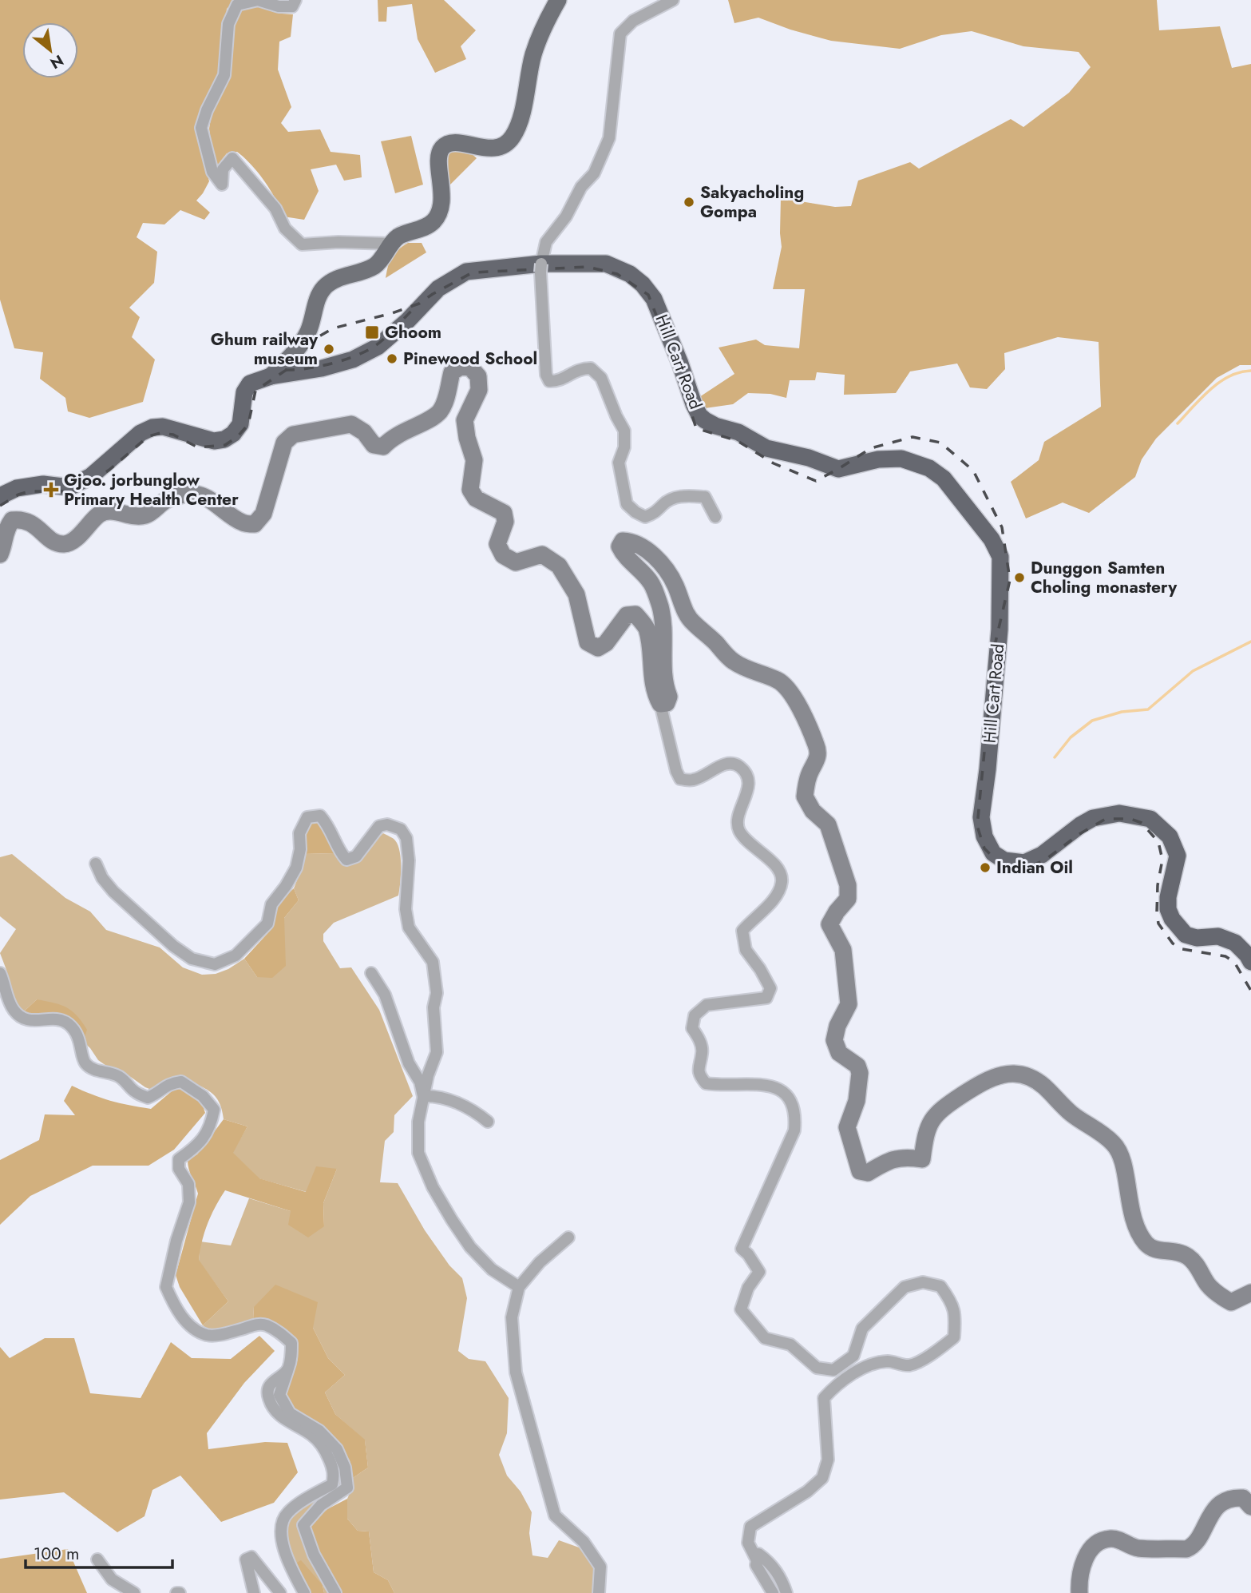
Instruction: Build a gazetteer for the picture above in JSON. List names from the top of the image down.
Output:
{
  "streets": {
    "highway": ["Hill Cart Road"]
  },
  "places": {
    "other": [
      "Sakyacholing Gompa",
      "Ghum railway museum",
      "Pinewood School",
      "Dunggon Samten Choling monastery",
      "Indian Oil"
    ],
    "transit": ["Ghoom"],
    "health": ["Gjoo. jorbunglow Primary Health Center"]
  },
  "scale_bar": "100 m",
  "north": "bottom right"
}
